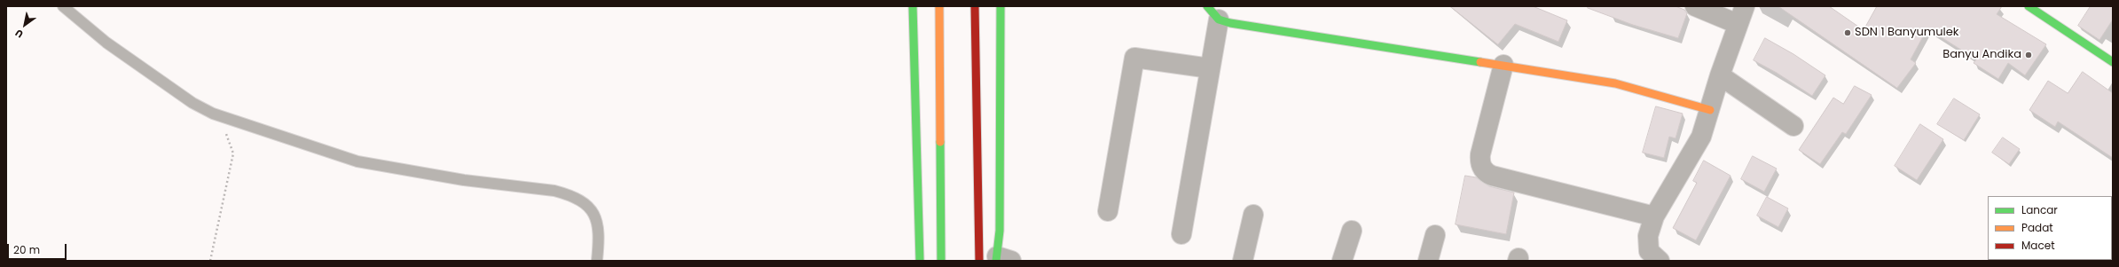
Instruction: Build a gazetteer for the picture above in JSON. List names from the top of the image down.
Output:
{
  "places": ["SDN 1 Banyumulek", "Banyu Andika"],
  "legend": ["Lancar", "Padat", "Macet"],
  "scale_bar": "20 m",
  "north": "bottom left"
}
